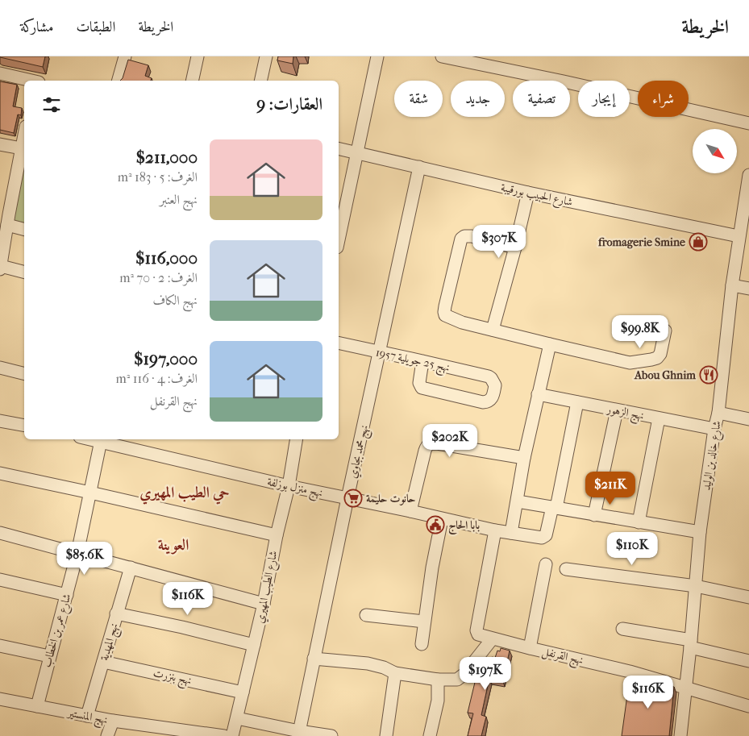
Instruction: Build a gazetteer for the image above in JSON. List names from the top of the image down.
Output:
{
  "streets": {
    "street": [
      "شارع الحبيب بورقيبة",
      "نهج 25 جويلية 1957",
      "نهج الزهور",
      "نهج محمد بجاوي",
      "شارع خالد بن الوليد",
      "نهج منزل بوزلفة",
      "شارع الطيب المهيري",
      "شارع عمر بن الخطاب",
      "نهج المهدية",
      "نهج القرنفل",
      "نهج بنزرت",
      "نهج المنستير"
    ]
  },
  "crossings": [
    ["شارع الحبيب بورقيبة", "نهج محمد بجاوي"],
    ["شارع الحبيب بورقيبة", "شارع خالد بن الوليد"],
    ["نهج 25 جويلية 1957", "نهج محمد بجاوي"],
    ["نهج الزهور", "شارع خالد بن الوليد"],
    ["نهج محمد بجاوي", "نهج منزل بوزلفة"],
    ["شارع خالد بن الوليد", "نهج القرنفل"],
    ["نهج منزل بوزلفة", "شارع الطيب المهيري"],
    ["نهج منزل بوزلفة", "شارع عمر بن الخطاب"],
    ["نهج منزل بوزلفة", "نهج القرنفل"],
    ["شارع الطيب المهيري", "نهج بنزرت"],
    ["شارع عمر بن الخطاب", "نهج المنستير"],
    ["نهج المهدية", "نهج بنزرت"],
    ["نهج المهدية", "نهج المنستير"]
  ],
  "districts": ["حي الطيب المهيري", "العوينة"],
  "places": {
    "shop": ["fromagerie Smine"],
    "restaurant": ["Abou Ghnim"],
    "supermarket": ["حانوت حليمة"],
    "public building": ["بابا الحاج"]
  },
  "north": "bottom right",
  "page": {
    "header": "الخريطة",
    "nav": ["الخريطة", "الطبقات", "مشاركة"],
    "chip": [
      "شراء",
      "إيجار",
      "تصفية",
      "جديد",
      "شقة"
    ],
    "heading": "العقارات: 9",
    "list": [
      {
        "name": "$211,000",
        "note": "الغرف: 5 · 183 m² · نهج العنبر"
      },
      {
        "name": "$116,000",
        "note": "الغرف: 2 · 70 m² · نهج الكاف"
      },
      {
        "name": "$197,000",
        "note": "الغرف: 4 · 116 m² · نهج القرنفل"
      }
    ],
    "price": [
      "$307K",
      "$99.8K",
      "$202K",
      "$211K",
      "$110K",
      "$85.6K",
      "$116K",
      "$197K",
      "$116K"
    ]
  }
}
